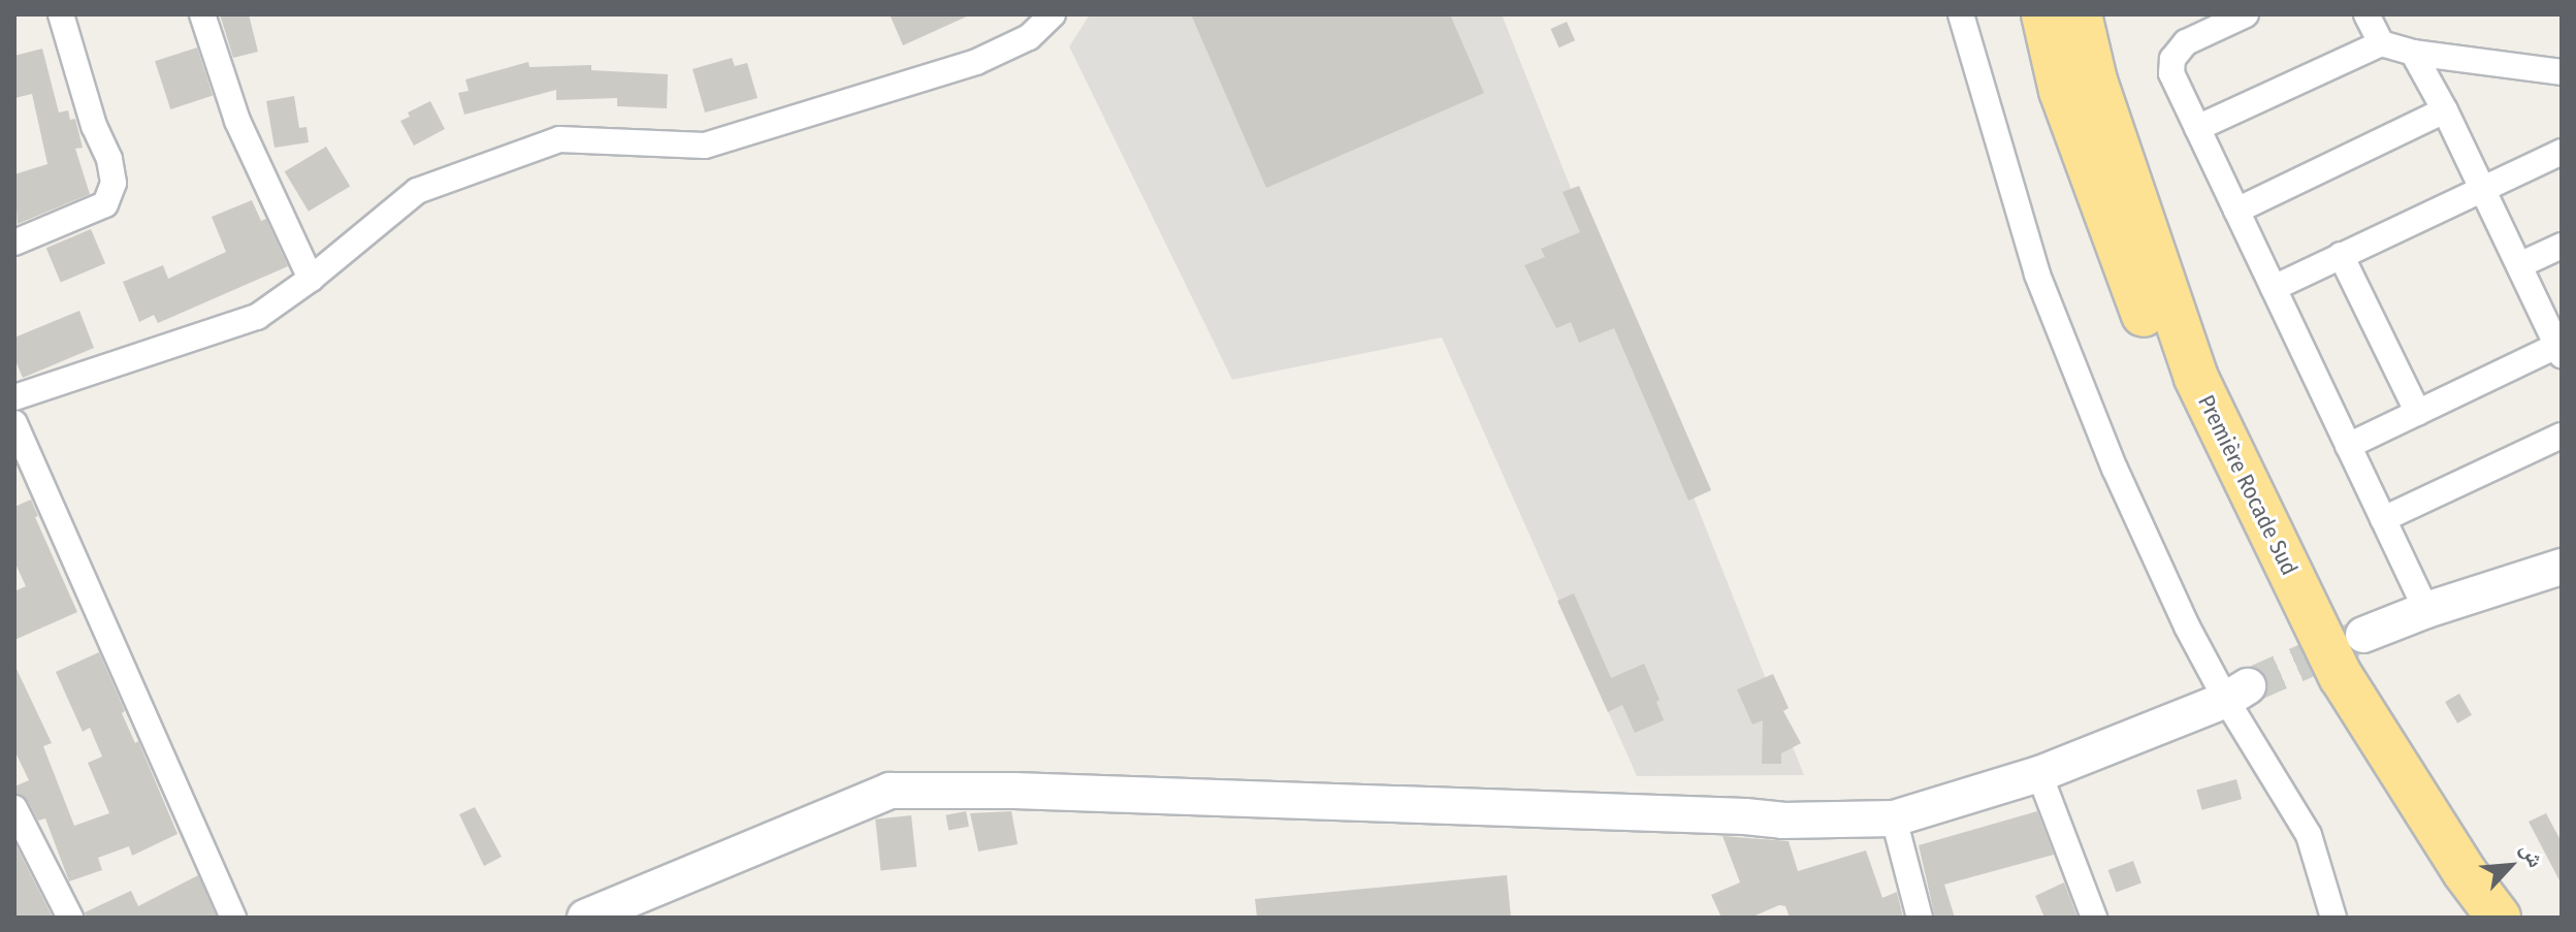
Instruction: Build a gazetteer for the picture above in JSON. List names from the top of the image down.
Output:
{
  "streets": {
    "highway": ["Première Rocade Sud"]
  },
  "north": "top right"
}
